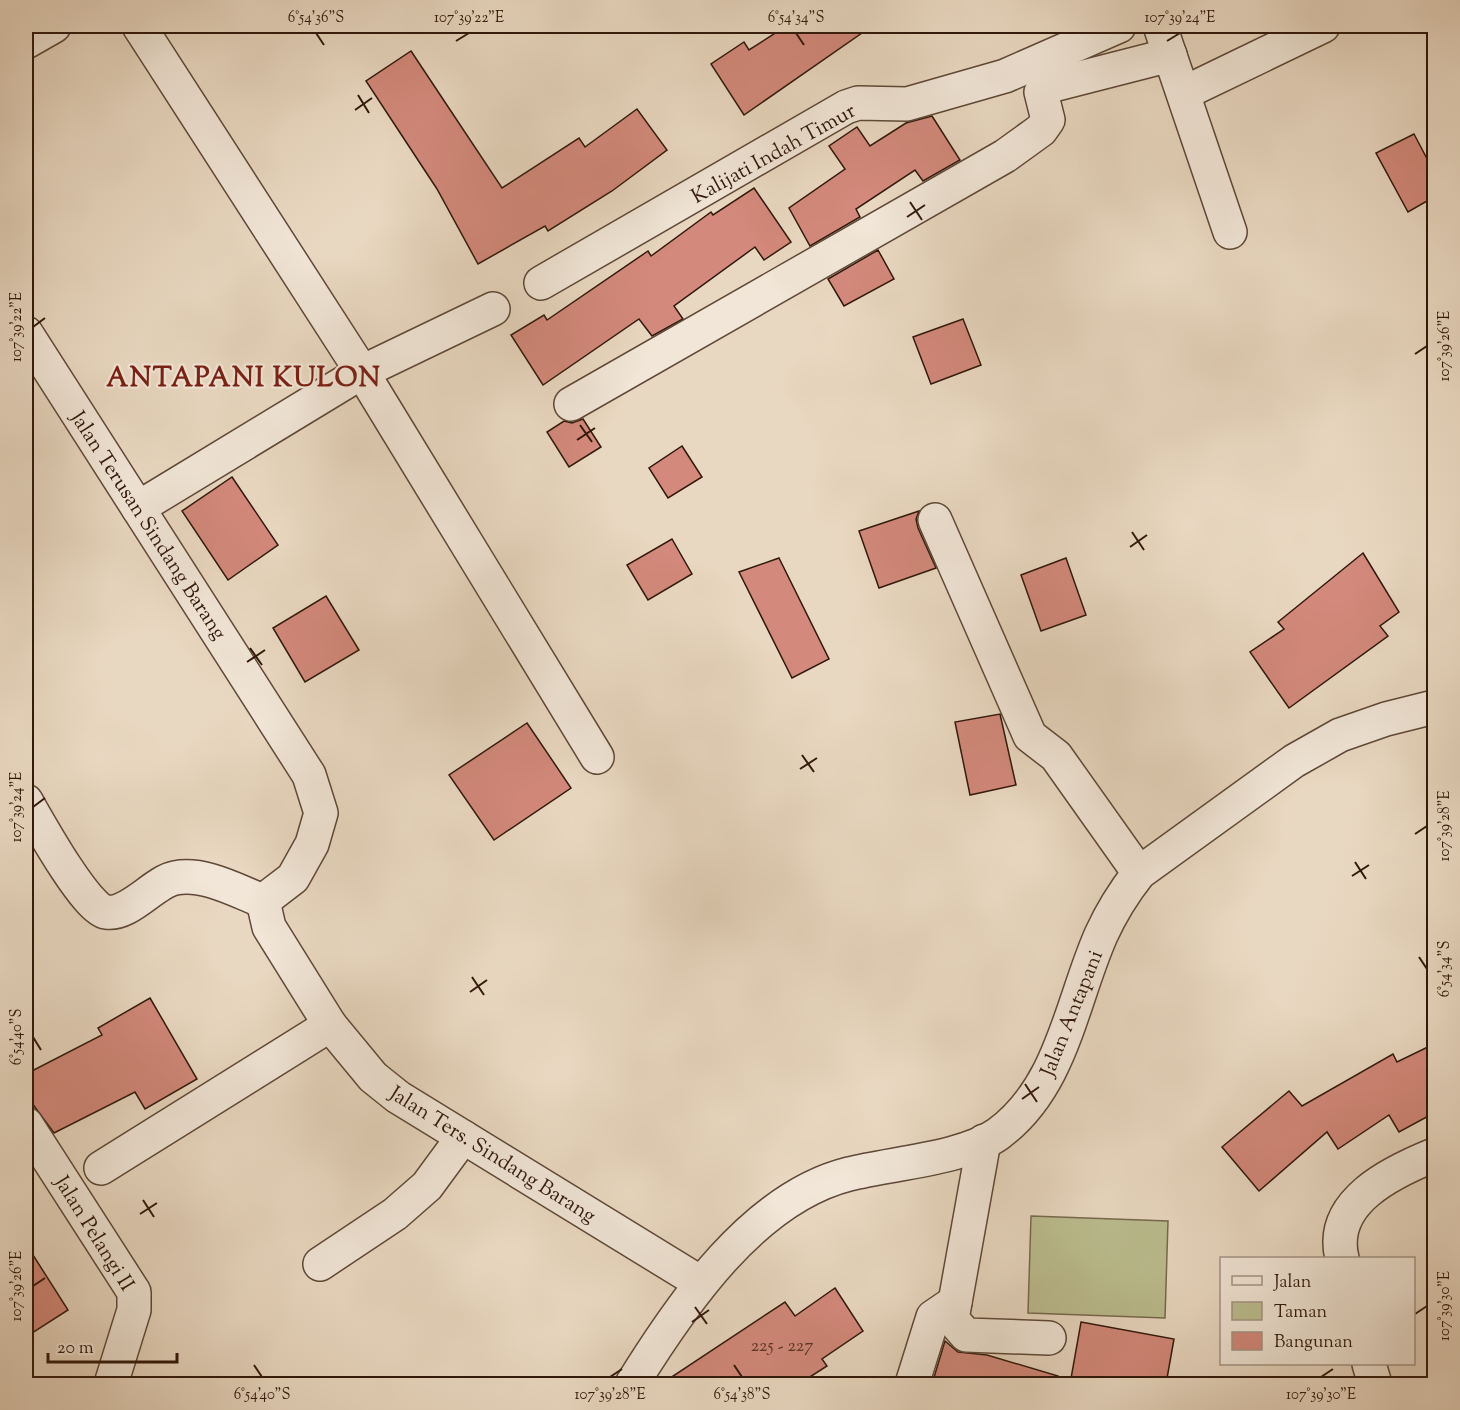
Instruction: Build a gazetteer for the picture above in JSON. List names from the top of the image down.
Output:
{
  "streets": {
    "street": [
      "Kalijati Indah Timur",
      "Jalan Terusan Sindang Barang",
      "Jalan Antapani",
      "Jalan Ters. Sindang Barang",
      "Jalan Pelangi II"
    ]
  },
  "crossings": [
    ["Jalan Terusan Sindang Barang", "Jalan Ters. Sindang Barang"],
    ["Jalan Antapani", "Jalan Ters. Sindang Barang"]
  ],
  "districts": ["ANTAPANI KULON"],
  "house_numbers": ["225 - 227"],
  "legend": ["Jalan", "Taman", "Bangunan"],
  "scale_bar": "20 m",
  "coordinates": [
    "6°54'36\"S",
    "107°39'22\"E",
    "6°54'34\"S",
    "107°39'24\"E",
    "107°39'26\"E",
    "107°39'28\"E",
    "6°54'40\"S",
    "107°39'30\"E",
    "6°54'38\"S"
  ]
}
